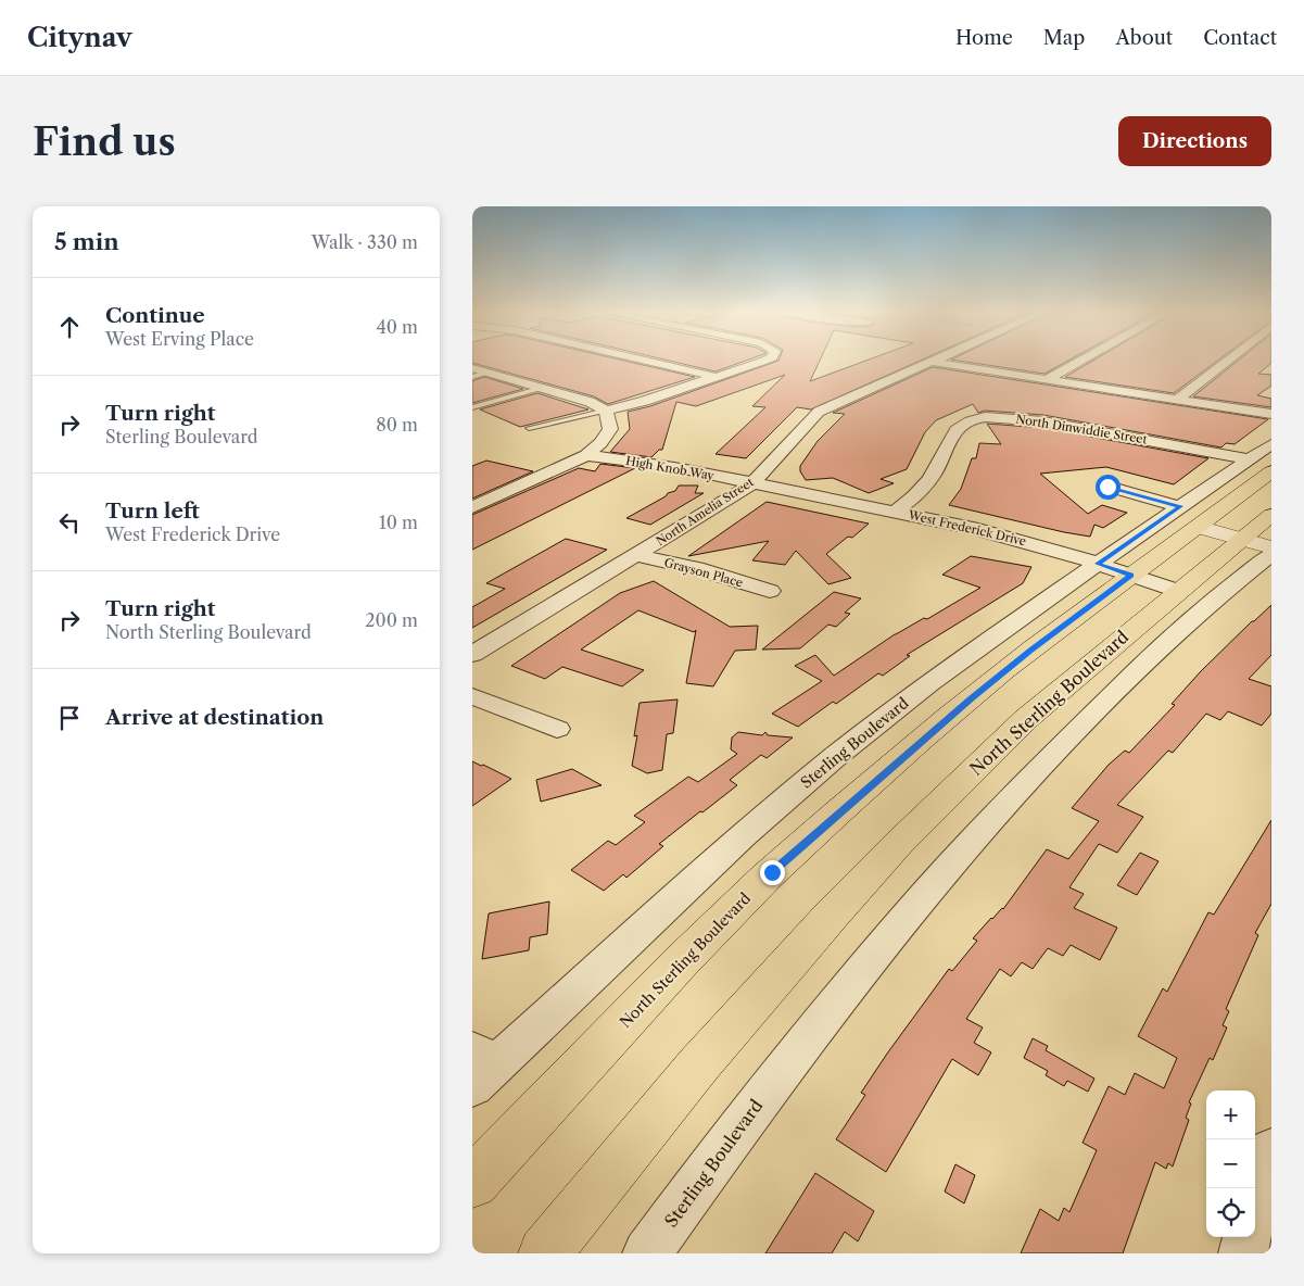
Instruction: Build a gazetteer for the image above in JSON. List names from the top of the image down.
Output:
{
  "streets": {
    "main road": ["North Sterling Boulevard"],
    "street": [
      "North Dinwiddie Street",
      "High Knob Way",
      "North Amelia Street",
      "West Frederick Drive",
      "Grayson Place",
      "Sterling Boulevard"
    ]
  },
  "crossings": [
    ["North Dinwiddie Street", "West Frederick Drive"],
    ["North Dinwiddie Street", "Sterling Boulevard"],
    ["High Knob Way", "North Amelia Street"],
    ["High Knob Way", "West Frederick Drive"],
    ["North Amelia Street", "West Frederick Drive"],
    ["North Amelia Street", "Grayson Place"],
    ["West Frederick Drive", "North Sterling Boulevard"],
    ["West Frederick Drive", "Sterling Boulevard"],
    ["North Sterling Boulevard", "Sterling Boulevard"]
  ],
  "page": {
    "header": "Citynav",
    "nav": [
      "Home",
      "Map",
      "About",
      "Contact"
    ],
    "buttons": "Directions",
    "title": "Find us",
    "heading": ["5 min", "Walk · 330 m"],
    "list": [
      ["Continue", "West Erving Place", "40 m"],
      ["Turn right", "Sterling Boulevard", "80 m"],
      ["Turn left", "West Frederick Drive", "10 m"],
      ["Turn right", "North Sterling Boulevard", "200 m"],
      "Arrive at destination"
    ],
    "map_buttons": ["+", "−"]
  }
}
